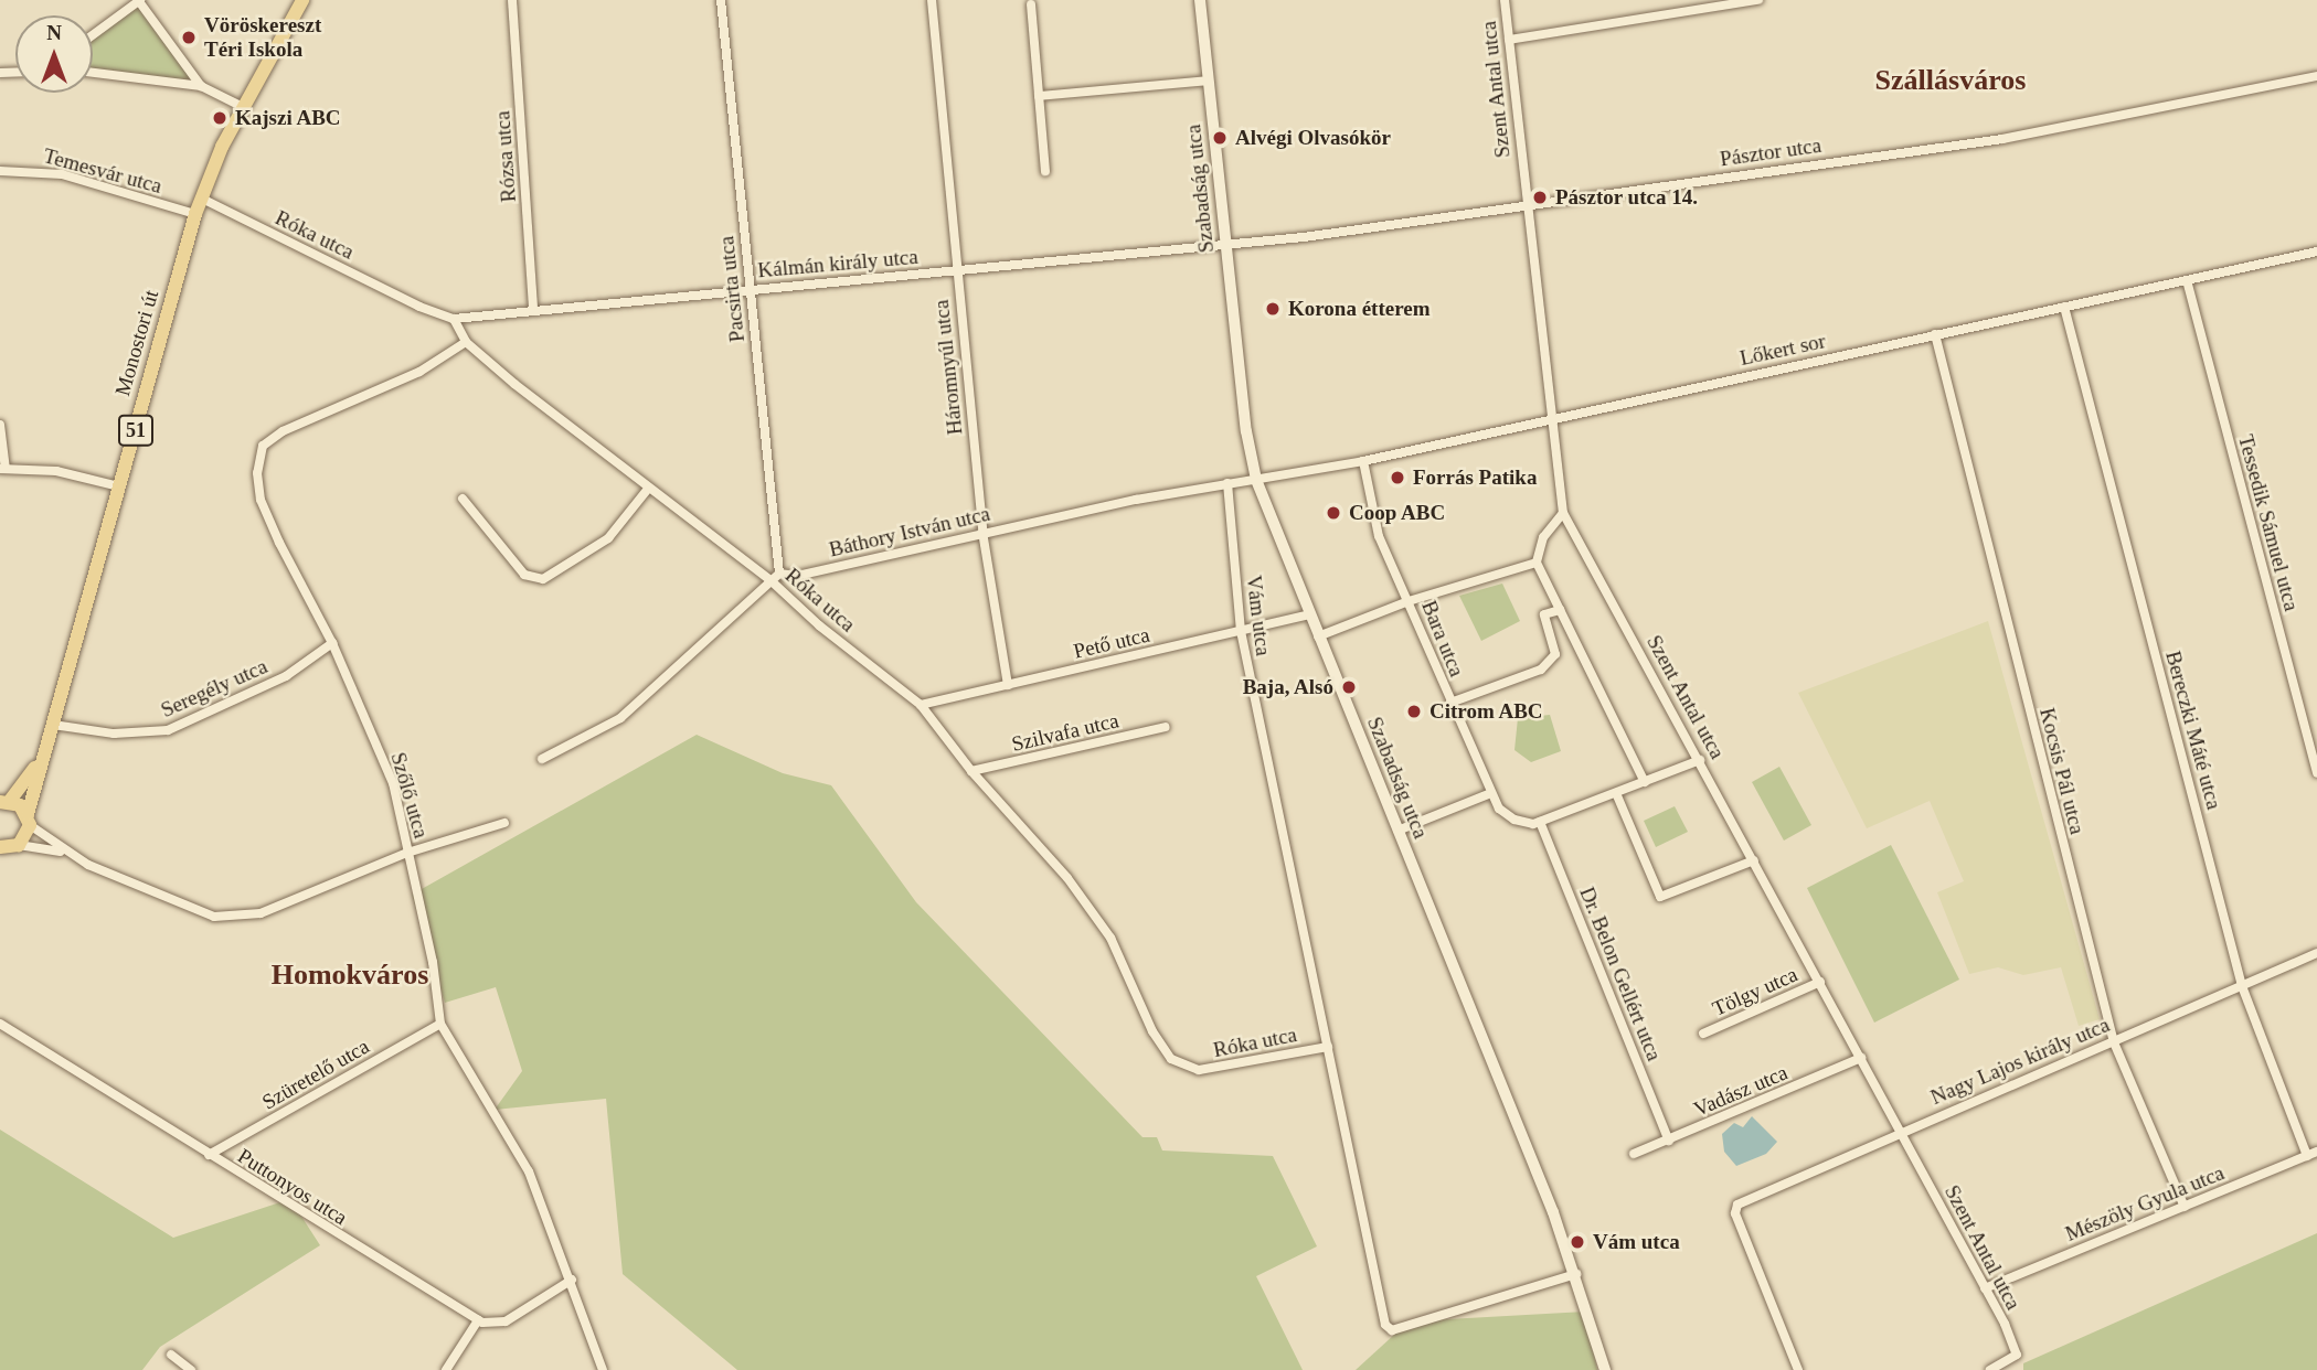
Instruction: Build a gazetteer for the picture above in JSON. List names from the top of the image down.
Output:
{
  "streets": {
    "main road": ["Szabadság utca", "Monostori út", "51"],
    "street": [
      "Szent Antal utca",
      "Pásztor utca",
      "Rózsa utca",
      "Temesvár utca",
      "Róka utca",
      "Kálmán király utca",
      "Pacsirta utca",
      "Lőkert sor",
      "Háromnyúl utca",
      "Tessedik Sámuel utca",
      "Báthory István utca",
      "Vám utca",
      "Bara utca",
      "Pető utca",
      "Seregély utca",
      "Bereczki Máté utca",
      "Szilvafa utca",
      "Kocsis Pál utca",
      "Szőlő utca",
      "Dr. Belon Gellért utca",
      "Tölgy utca",
      "Nagy Lajos király utca",
      "Szüretelő utca",
      "Vadász utca",
      "Puttonyos utca",
      "Mészöly Gyula utca"
    ]
  },
  "crossings": [
    ["Szent Antal utca", "Pásztor utca"],
    ["Szent Antal utca", "Lőkert sor"],
    ["Szent Antal utca", "Tölgy utca"],
    ["Szent Antal utca", "Nagy Lajos király utca"],
    ["Szent Antal utca", "Vadász utca"],
    ["Szent Antal utca", "Mészöly Gyula utca"],
    ["Pásztor utca", "Szabadság utca"],
    ["Pásztor utca", "Kálmán király utca"],
    ["Rózsa utca", "Kálmán király utca"],
    ["Temesvár utca", "Monostori út"],
    ["Szabadság utca", "Kálmán király utca"],
    ["Szabadság utca", "Lőkert sor"],
    ["Szabadság utca", "Báthory István utca"],
    ["Szabadság utca", "Vám utca"],
    ["Szabadság utca", "Pető utca"],
    ["Róka utca", "Kálmán király utca"],
    ["Róka utca", "Monostori út"],
    ["Róka utca", "Vám utca"],
    ["Róka utca", "Pető utca"],
    ["Róka utca", "Szilvafa utca"],
    ["Róka utca", "Szőlő utca"],
    ["Kálmán király utca", "Pacsirta utca"],
    ["Kálmán király utca", "Háromnyúl utca"],
    ["Pacsirta utca", "Báthory István utca"],
    ["Monostori út", "51"],
    ["Monostori út", "Seregély utca"],
    ["Lőkert sor", "Tessedik Sámuel utca"],
    ["Lőkert sor", "Báthory István utca"],
    ["Lőkert sor", "Bara utca"],
    ["Lőkert sor", "Bereczki Máté utca"],
    ["Lőkert sor", "Kocsis Pál utca"],
    ["Háromnyúl utca", "Báthory István utca"],
    ["Háromnyúl utca", "Pető utca"],
    ["Báthory István utca", "Vám utca"],
    ["Vám utca", "Pető utca"],
    ["Bara utca", "Dr. Belon Gellért utca"],
    ["Seregély utca", "Szőlő utca"],
    ["Bereczki Máté utca", "Nagy Lajos király utca"],
    ["Bereczki Máté utca", "Mészöly Gyula utca"],
    ["Kocsis Pál utca", "Nagy Lajos király utca"],
    ["Kocsis Pál utca", "Mészöly Gyula utca"],
    ["Szőlő utca", "Szüretelő utca"],
    ["Dr. Belon Gellért utca", "Vadász utca"],
    ["Szüretelő utca", "Puttonyos utca"]
  ],
  "districts": ["Szállásváros", "Homokváros"],
  "places": [
    "Vöröskereszt Téri Iskola",
    "Kajszi ABC",
    "Alvégi Olvasókör",
    "Pásztor utca 14.",
    "Korona étterem",
    "Forrás Patika",
    "Coop ABC",
    "Baja, Alsó",
    "Citrom ABC",
    "Vám utca"
  ],
  "north": "top"
}
